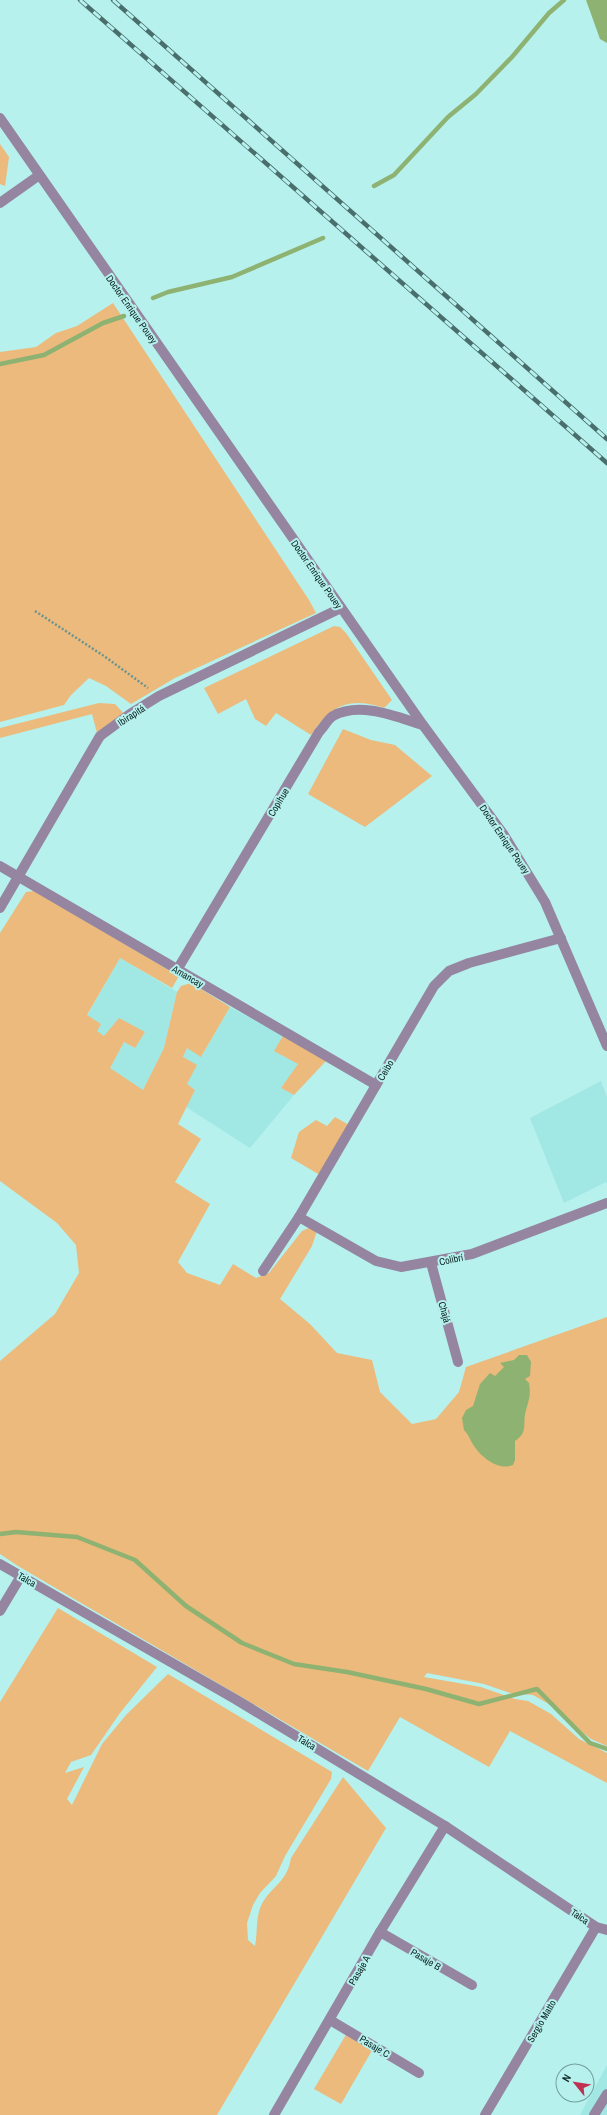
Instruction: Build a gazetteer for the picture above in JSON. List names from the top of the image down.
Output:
{
  "streets": {
    "street": [
      "Doctor Enrique Pouey",
      "Ibirapitá",
      "Copihue",
      "Amancay",
      "Ceibo",
      "Colibrí",
      "Chajá",
      "Talca",
      "Pasaje B",
      "Pasaje A",
      "Sergio Matto",
      "Pasaje C"
    ]
  },
  "crossings": [
    ["Doctor Enrique Pouey", "Ibirapitá"],
    ["Doctor Enrique Pouey", "Copihue"],
    ["Doctor Enrique Pouey", "Ceibo"],
    ["Ibirapitá", "Amancay"],
    ["Copihue", "Amancay"],
    ["Amancay", "Ceibo"],
    ["Ceibo", "Colibrí"],
    ["Colibrí", "Chajá"],
    ["Talca", "Pasaje A"],
    ["Talca", "Sergio Matto"],
    ["Pasaje B", "Pasaje A"],
    ["Pasaje A", "Pasaje C"]
  ],
  "north": "top left"
}
